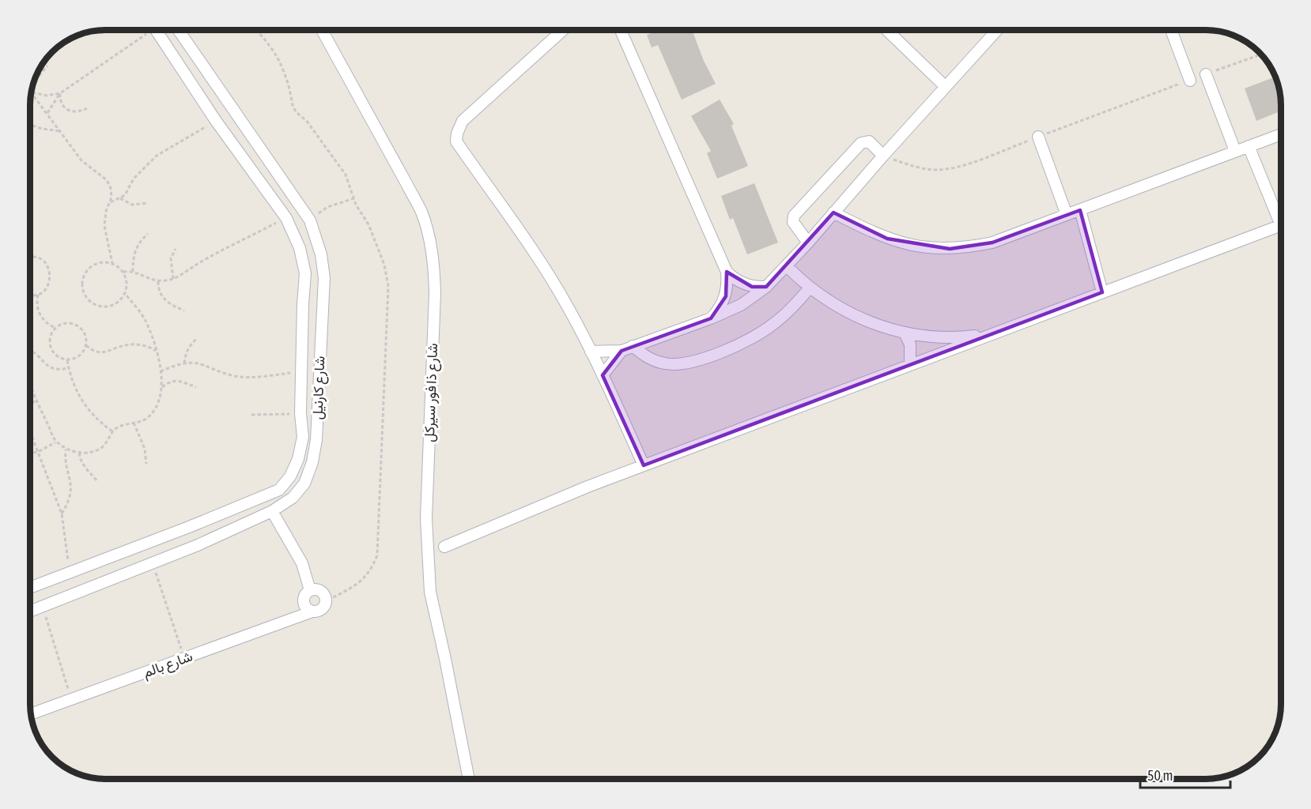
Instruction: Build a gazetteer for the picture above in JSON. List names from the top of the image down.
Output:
{
  "streets": {
    "street": ["شارع كارنيل", "شارع ذا فور سيركل", "شارع بالم"]
  },
  "scale_bar": "50 m"
}
